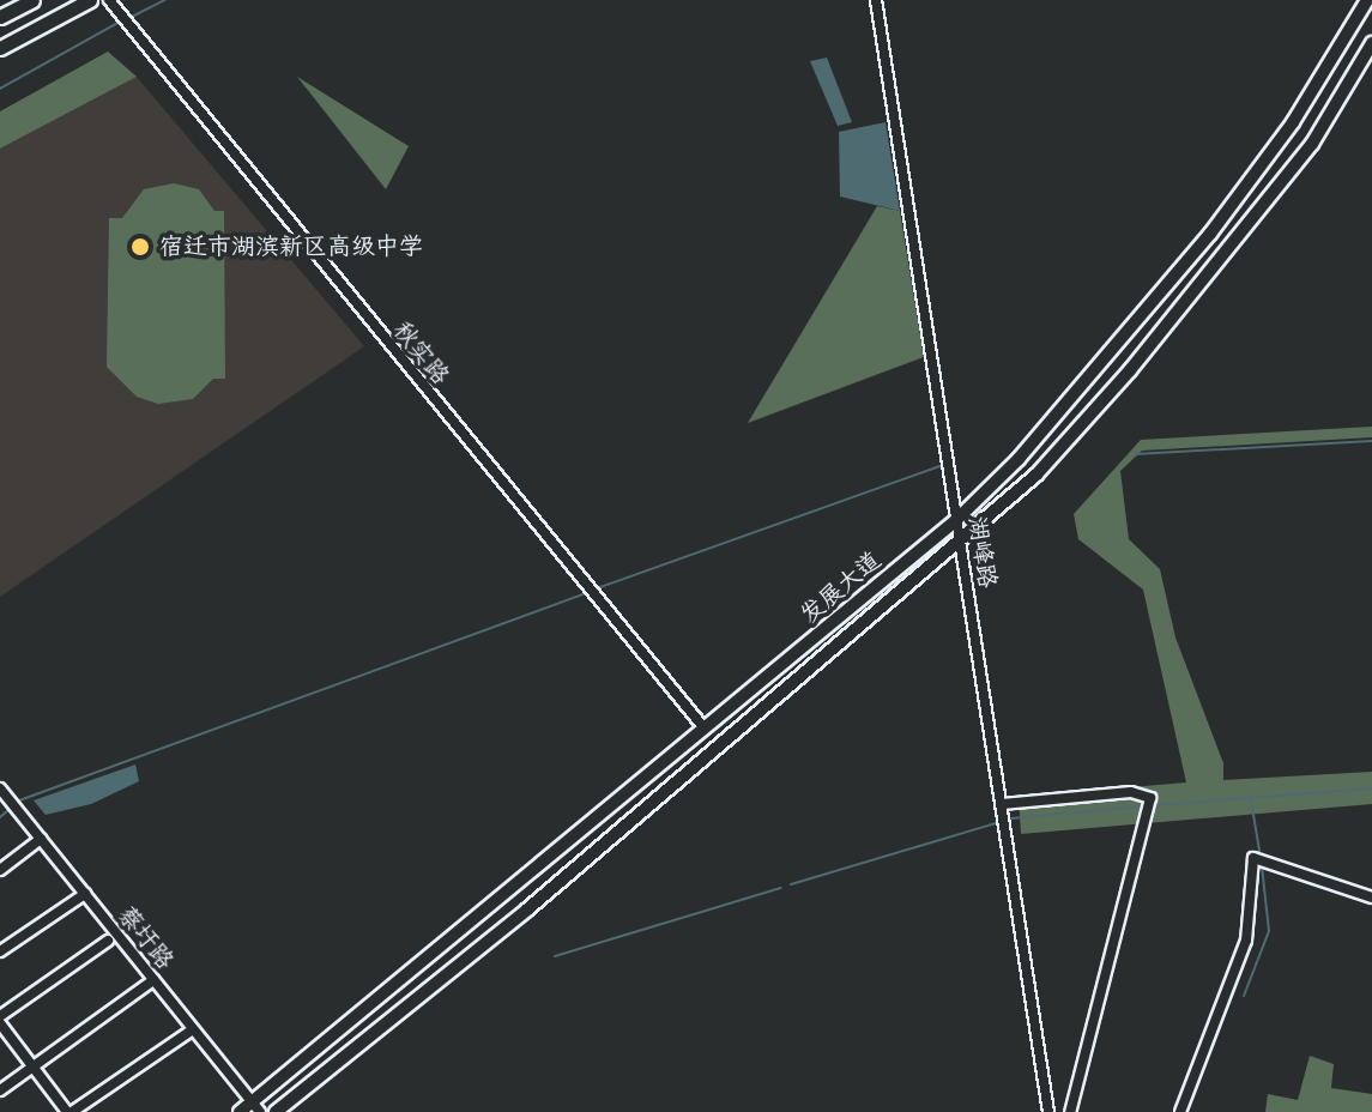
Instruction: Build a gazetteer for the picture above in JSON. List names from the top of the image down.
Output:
{
  "streets": {
    "main road": ["发展大道"],
    "street": ["秋实路", "湖峰路", "蔡圩路"]
  },
  "crossings": [
    ["秋实路", "发展大道"],
    ["湖峰路", "发展大道"],
    ["发展大道", "蔡圩路"]
  ],
  "places": ["宿迁市湖滨新区高级中学"]
}
